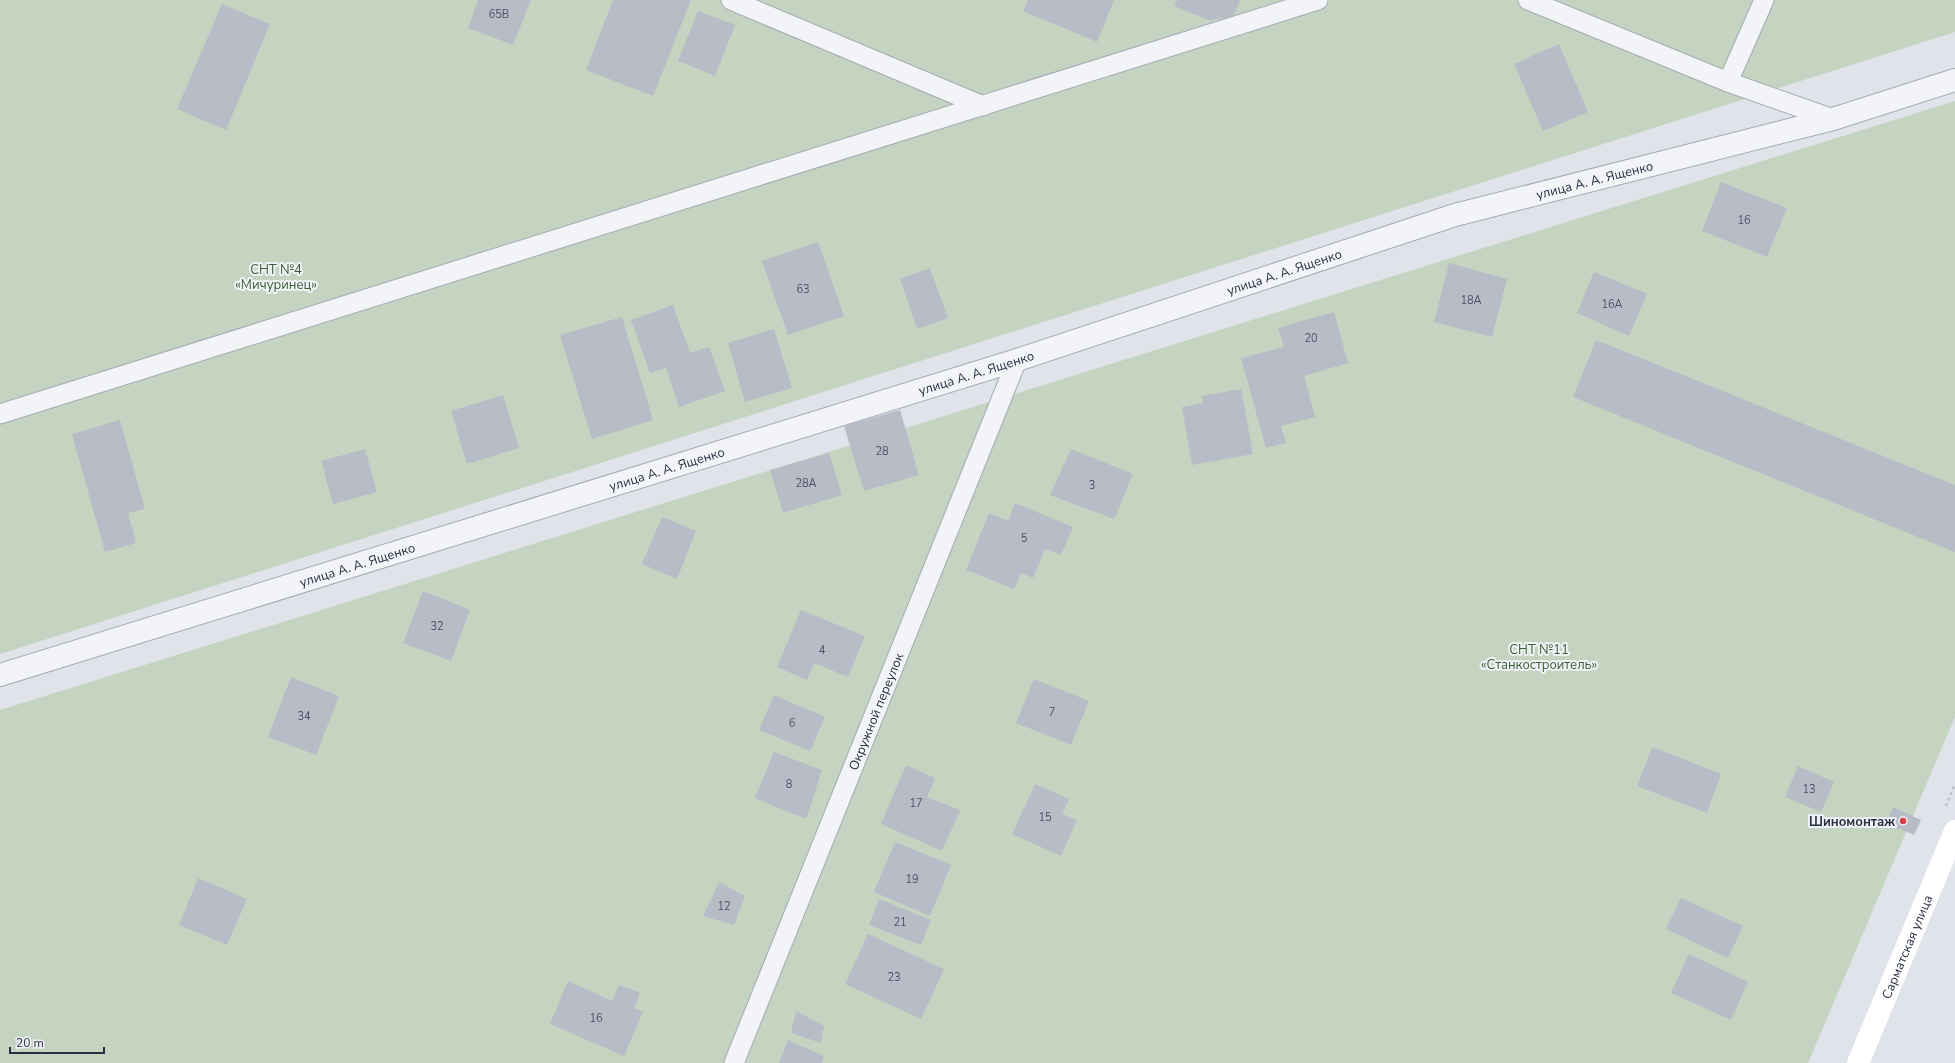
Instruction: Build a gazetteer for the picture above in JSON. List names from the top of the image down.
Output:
{
  "streets": {
    "main road": ["Сарматская улица"],
    "street": ["улица А. А. Ященко"],
    "lane": ["Окружной переулок"]
  },
  "crossings": [
    ["улица А. А. Ященко", "Окружной переулок"]
  ],
  "parks": ["СНТ №4 «Мичуринец»", "СНТ №11 «Станкостроитель»"],
  "places": ["Шиномонтаж"],
  "house_numbers": [
    "65В",
    "16",
    "63",
    "18А",
    "16А",
    "20",
    "28",
    "28А",
    "3",
    "5",
    "32",
    "4",
    "7",
    "34",
    "6",
    "8",
    "13",
    "17",
    "15",
    "19",
    "12",
    "21",
    "23",
    "16"
  ],
  "scale_bar": "20 m"
}
